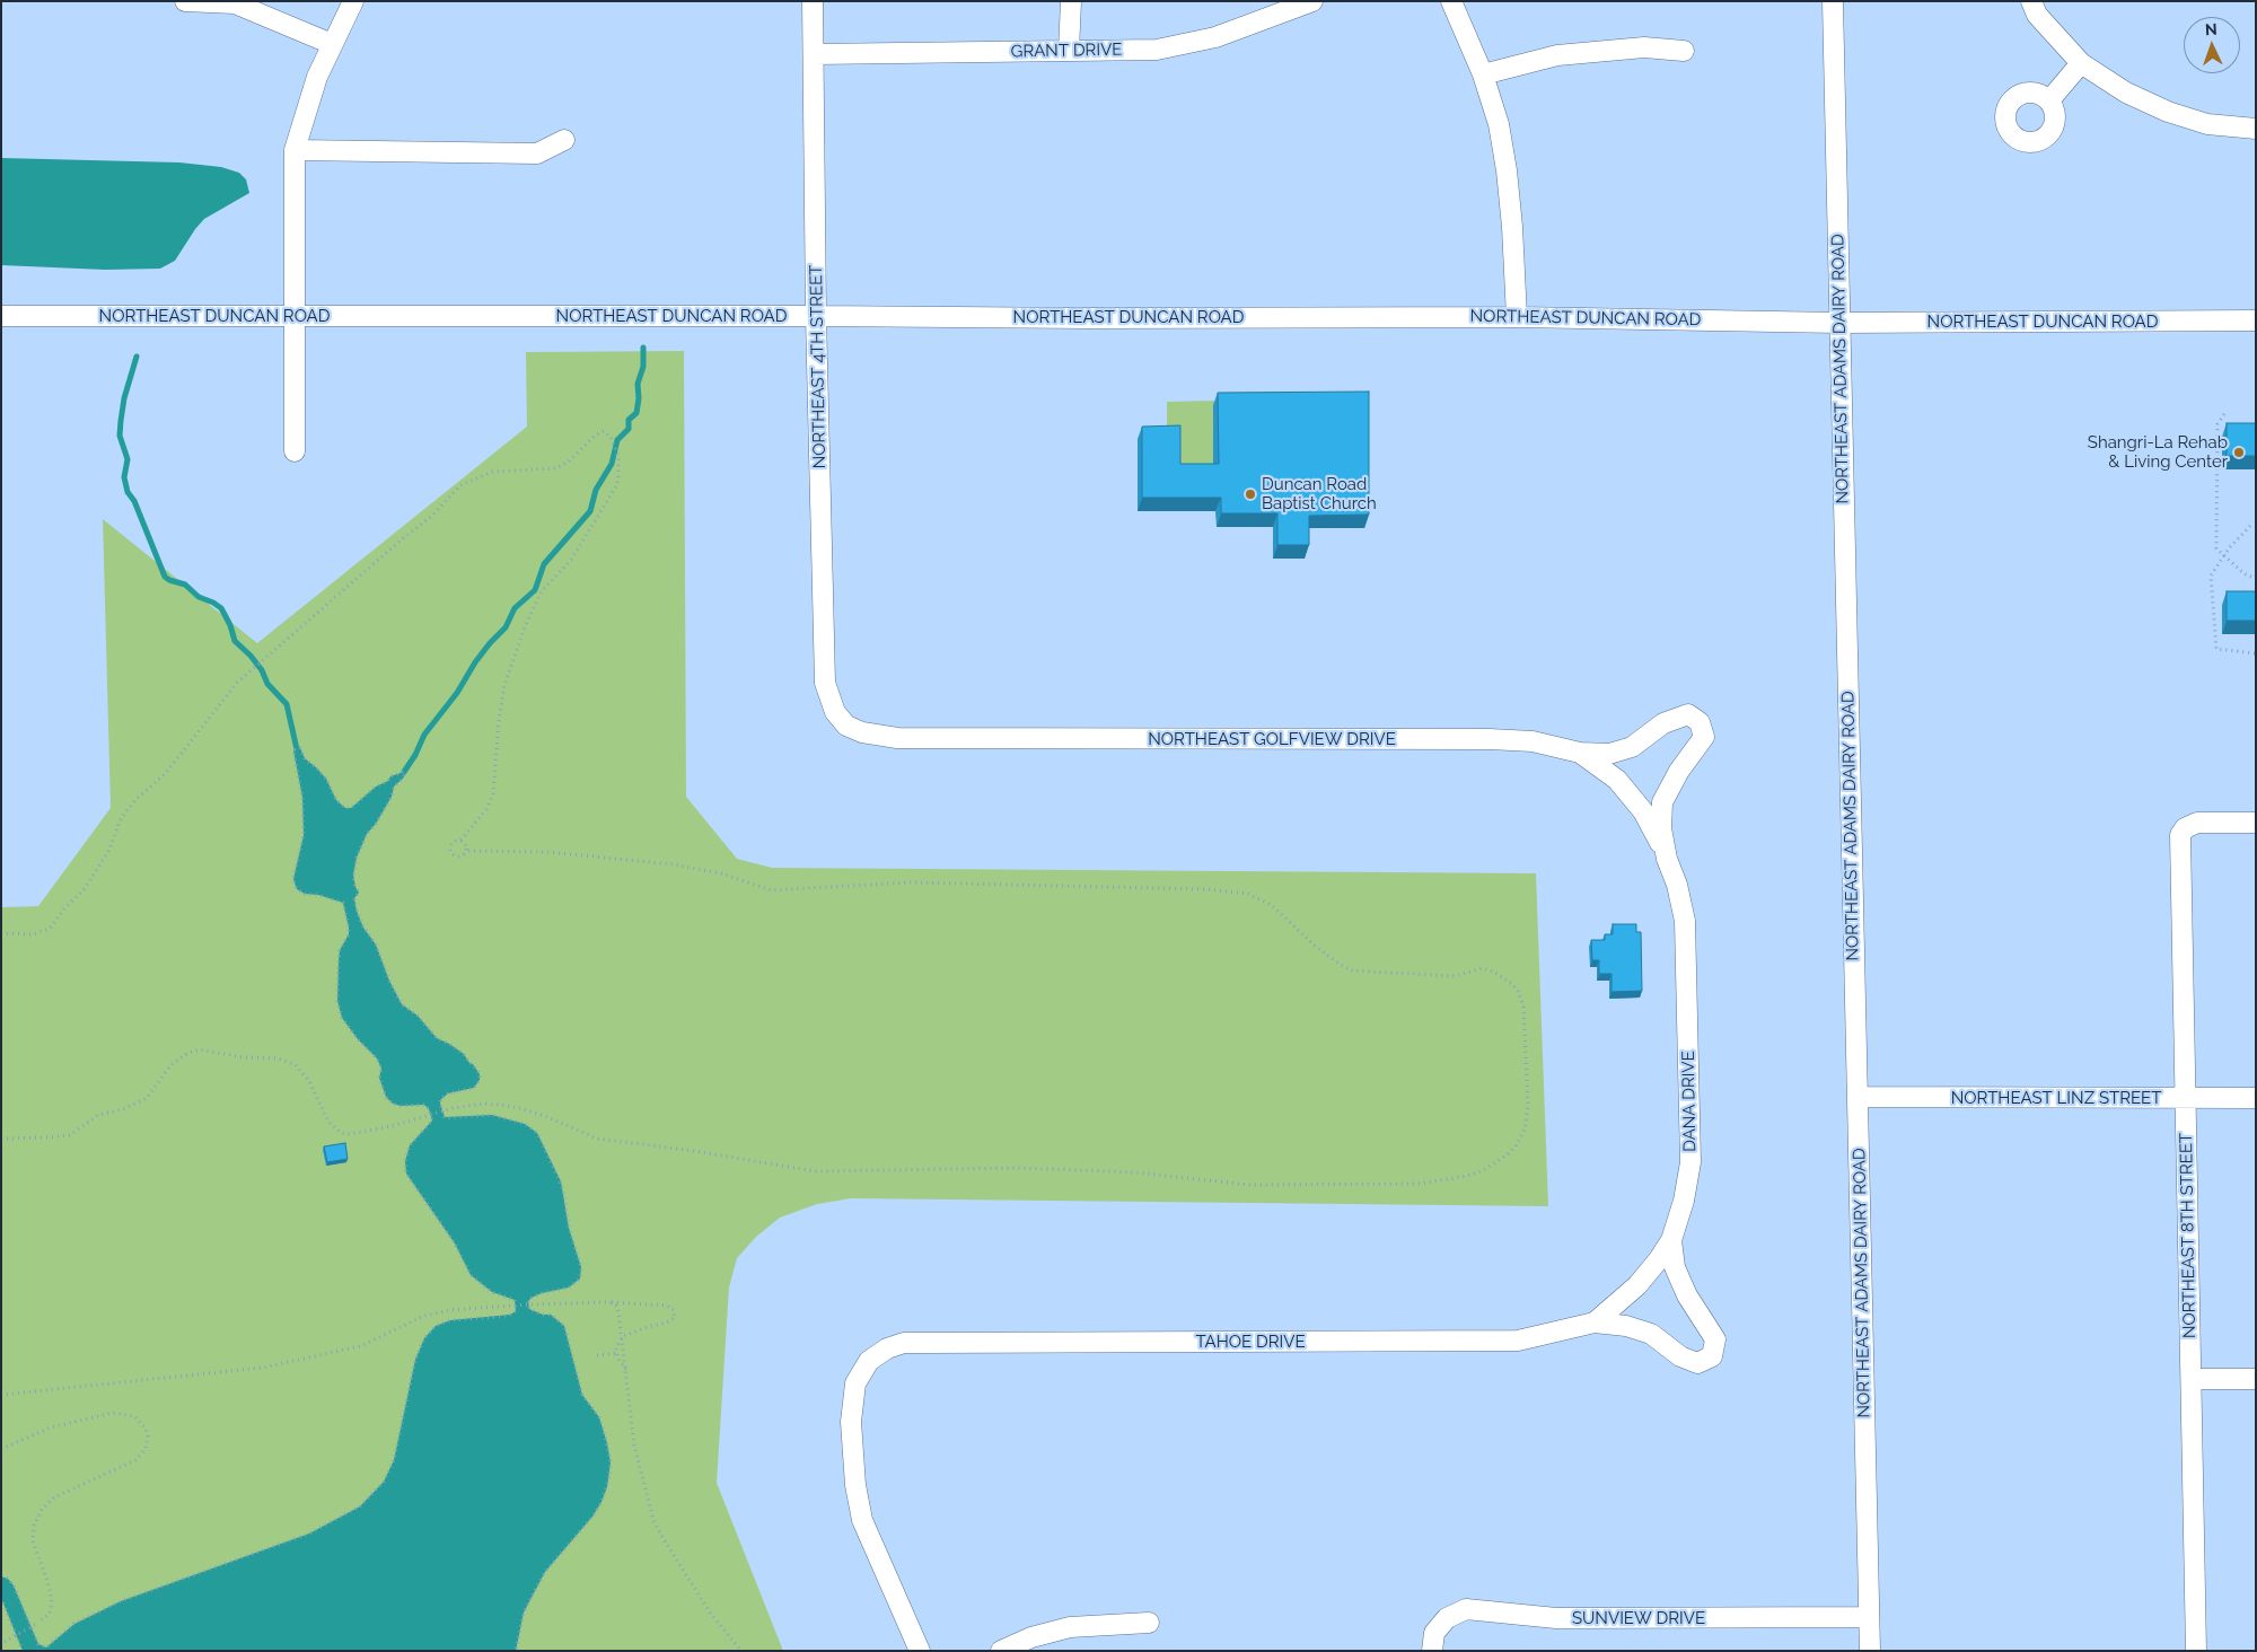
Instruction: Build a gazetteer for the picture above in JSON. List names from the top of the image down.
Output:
{
  "streets": {
    "street": [
      "GRANT DRIVE",
      "NORTHEAST DUNCAN ROAD",
      "NORTHEAST 4TH STREET",
      "NORTHEAST ADAMS DAIRY ROAD",
      "NORTHEAST GOLFVIEW DRIVE",
      "NORTHEAST LINZ STREET",
      "DANA DRIVE",
      "NORTHEAST 8TH STREET",
      "TAHOE DRIVE",
      "SUNVIEW DRIVE"
    ]
  },
  "crossings": [
    ["GRANT DRIVE", "NORTHEAST 4TH STREET"],
    ["NORTHEAST DUNCAN ROAD", "NORTHEAST 4TH STREET"],
    ["NORTHEAST DUNCAN ROAD", "NORTHEAST ADAMS DAIRY ROAD"],
    ["NORTHEAST 4TH STREET", "NORTHEAST GOLFVIEW DRIVE"],
    ["NORTHEAST ADAMS DAIRY ROAD", "NORTHEAST LINZ STREET"],
    ["NORTHEAST ADAMS DAIRY ROAD", "SUNVIEW DRIVE"],
    ["NORTHEAST GOLFVIEW DRIVE", "DANA DRIVE"],
    ["NORTHEAST LINZ STREET", "NORTHEAST 8TH STREET"],
    ["DANA DRIVE", "TAHOE DRIVE"]
  ],
  "places": ["Shangri-La Rehab & Living Center", "Duncan Road Baptist Church"],
  "north": "top"
}
